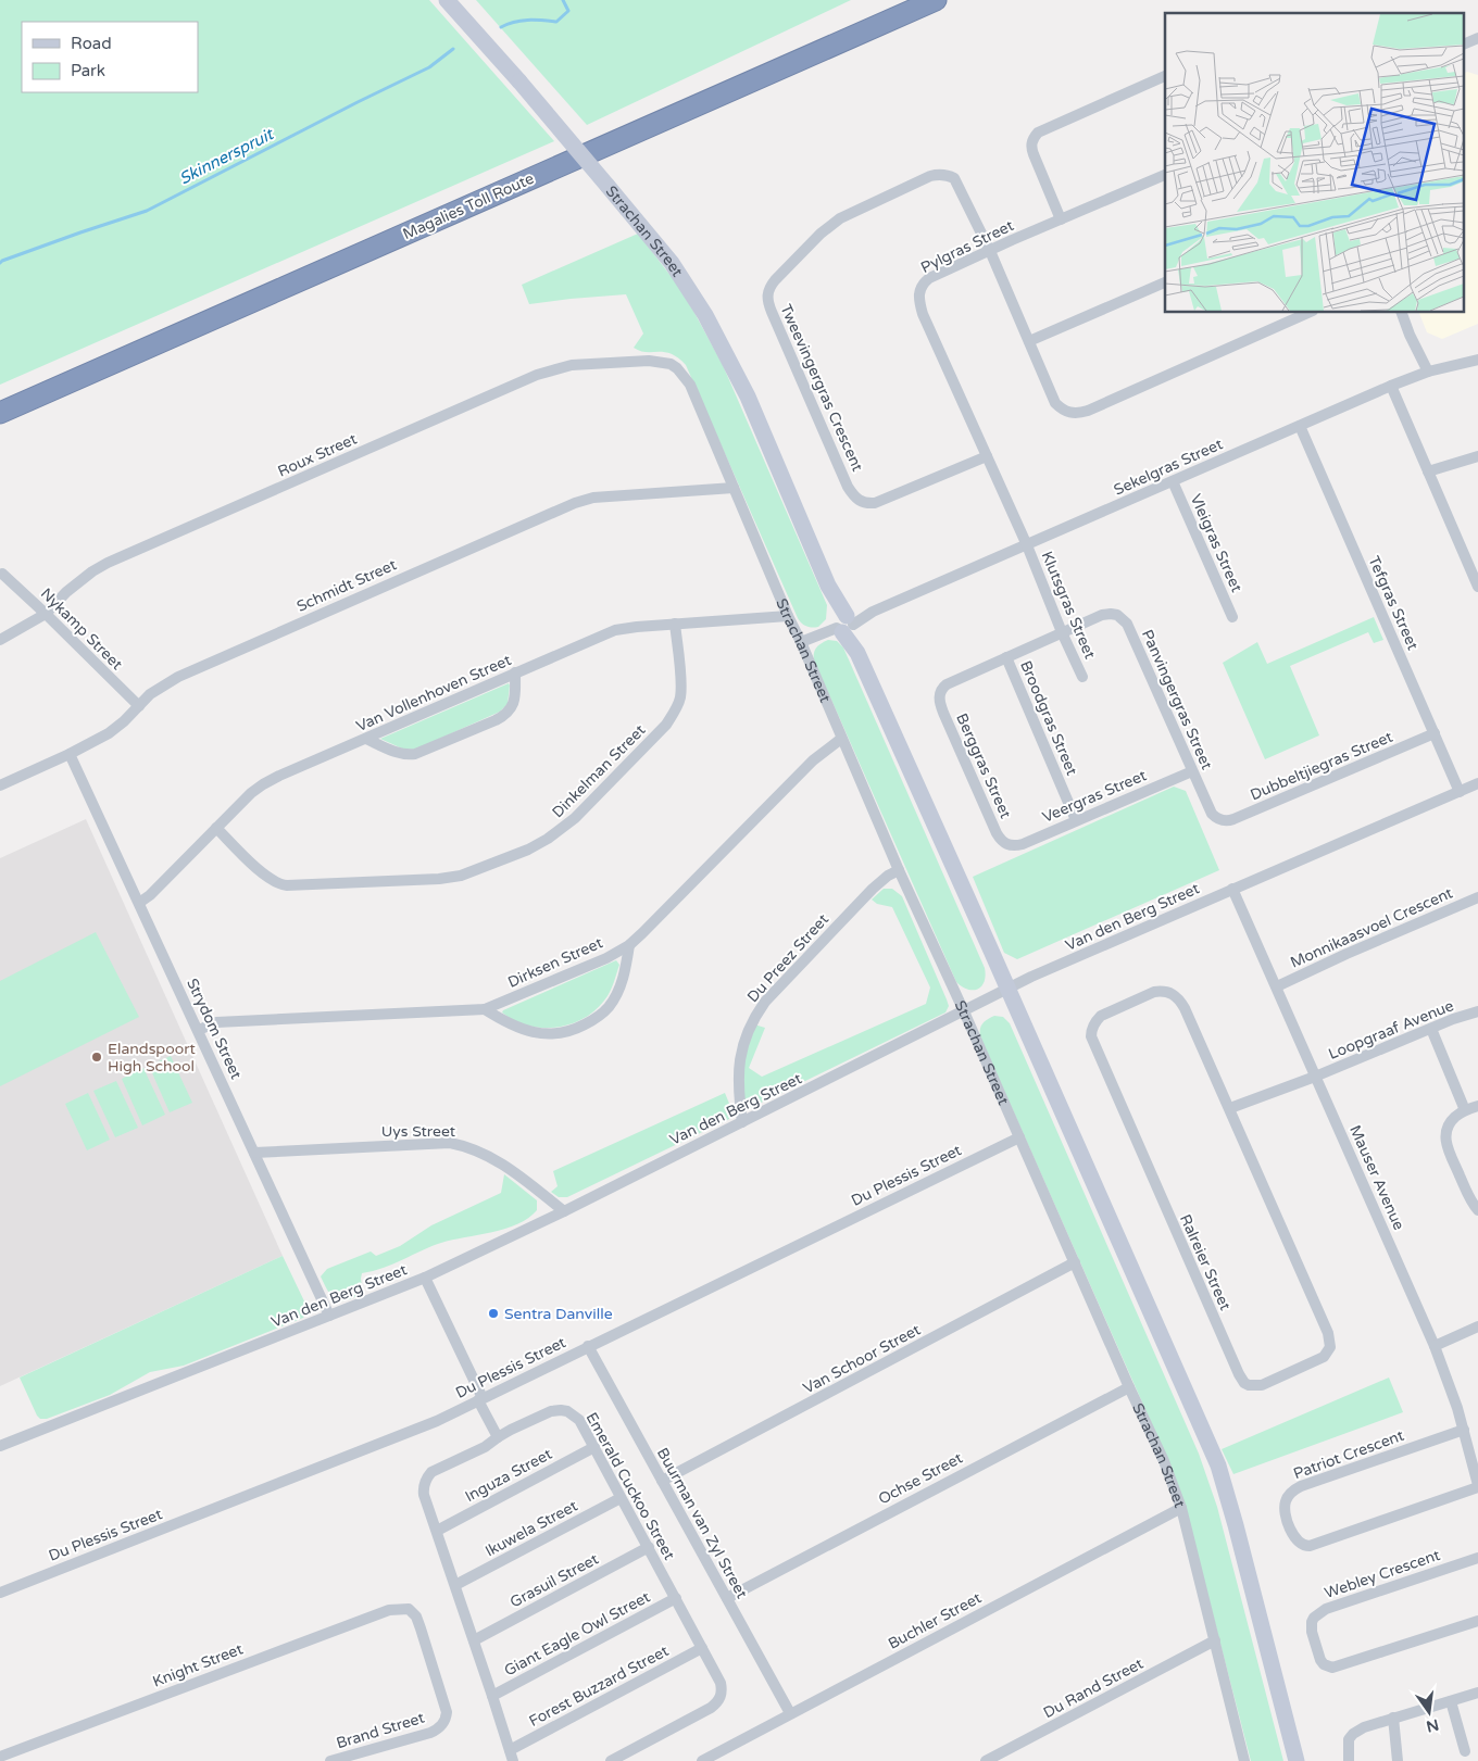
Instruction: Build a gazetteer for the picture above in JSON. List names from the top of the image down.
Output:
{
  "streets": {
    "highway": ["Magalies Toll Route"],
    "street": [
      "Strachan Street",
      "Pylgras Street",
      "Tweevingergras Crescent",
      "Roux Street",
      "Sekelgras Street",
      "Vleigras Street",
      "Schmidt Street",
      "Tefgras Street",
      "Klutsgras Street",
      "Nykamp Street",
      "Van Vollenhoven Street",
      "Panvingergras Street",
      "Broodgras Street",
      "Berggras Street",
      "Dubbeltjiegras Street",
      "Dinkelman Street",
      "Veergras Street",
      "Van den Berg Street",
      "Monnikaasvoel Crescent",
      "Du Preez Street",
      "Dirksen Street",
      "Strydom Street",
      "Loopgraaf Avenue",
      "Uys Street",
      "Du Plessis Street",
      "Mauser Avenue",
      "Ralreier Street",
      "Van Schoor Street",
      "Patriot Crescent",
      "Inguza Street",
      "Ochse Street",
      "Emerald Cuckoo Street",
      "Buurman van Zyl Street",
      "Ikuwela Street",
      "Webley Crescent",
      "Grasuil Street",
      "Buchler Street",
      "Giant Eagle Owl Street",
      "Knight Street",
      "Forest Buzzard Street",
      "Du Rand Street",
      "Brand Street"
    ]
  },
  "crossings": [
    ["Strachan Street", "Roux Street"],
    ["Strachan Street", "Sekelgras Street"],
    ["Strachan Street", "Schmidt Street"],
    ["Strachan Street", "Van Vollenhoven Street"],
    ["Strachan Street", "Van den Berg Street"],
    ["Strachan Street", "Du Preez Street"],
    ["Strachan Street", "Dirksen Street"],
    ["Strachan Street", "Du Plessis Street"],
    ["Strachan Street", "Van Schoor Street"],
    ["Strachan Street", "Ochse Street"],
    ["Strachan Street", "Buchler Street"],
    ["Strachan Street", "Du Rand Street"],
    ["Pylgras Street", "Tweevingergras Crescent"],
    ["Pylgras Street", "Sekelgras Street"],
    ["Pylgras Street", "Klutsgras Street"],
    ["Roux Street", "Nykamp Street"],
    ["Sekelgras Street", "Vleigras Street"],
    ["Sekelgras Street", "Tefgras Street"],
    ["Sekelgras Street", "Klutsgras Street"],
    ["Schmidt Street", "Nykamp Street"],
    ["Schmidt Street", "Strydom Street"],
    ["Tefgras Street", "Dubbeltjiegras Street"],
    ["Tefgras Street", "Van den Berg Street"],
    ["Klutsgras Street", "Panvingergras Street"],
    ["Van Vollenhoven Street", "Dinkelman Street"],
    ["Van Vollenhoven Street", "Strydom Street"],
    ["Panvingergras Street", "Dubbeltjiegras Street"],
    ["Panvingergras Street", "Veergras Street"],
    ["Broodgras Street", "Berggras Street"],
    ["Broodgras Street", "Veergras Street"],
    ["Berggras Street", "Veergras Street"],
    ["Van den Berg Street", "Du Preez Street"],
    ["Van den Berg Street", "Strydom Street"],
    ["Van den Berg Street", "Uys Street"],
    ["Van den Berg Street", "Mauser Avenue"],
    ["Monnikaasvoel Crescent", "Mauser Avenue"],
    ["Dirksen Street", "Strydom Street"],
    ["Strydom Street", "Uys Street"],
    ["Loopgraaf Avenue", "Mauser Avenue"],
    ["Du Plessis Street", "Buurman van Zyl Street"],
    ["Mauser Avenue", "Patriot Crescent"],
    ["Van Schoor Street", "Buurman van Zyl Street"],
    ["Inguza Street", "Emerald Cuckoo Street"],
    ["Ochse Street", "Buurman van Zyl Street"],
    ["Emerald Cuckoo Street", "Ikuwela Street"],
    ["Emerald Cuckoo Street", "Grasuil Street"],
    ["Emerald Cuckoo Street", "Giant Eagle Owl Street"],
    ["Emerald Cuckoo Street", "Forest Buzzard Street"],
    ["Buurman van Zyl Street", "Buchler Street"],
    ["Knight Street", "Brand Street"]
  ],
  "water": ["Skinnerspruit"],
  "places": ["Elandspoort High School", "Sentra Danville"],
  "legend": ["Road", "Park"],
  "north": "bottom"
}
